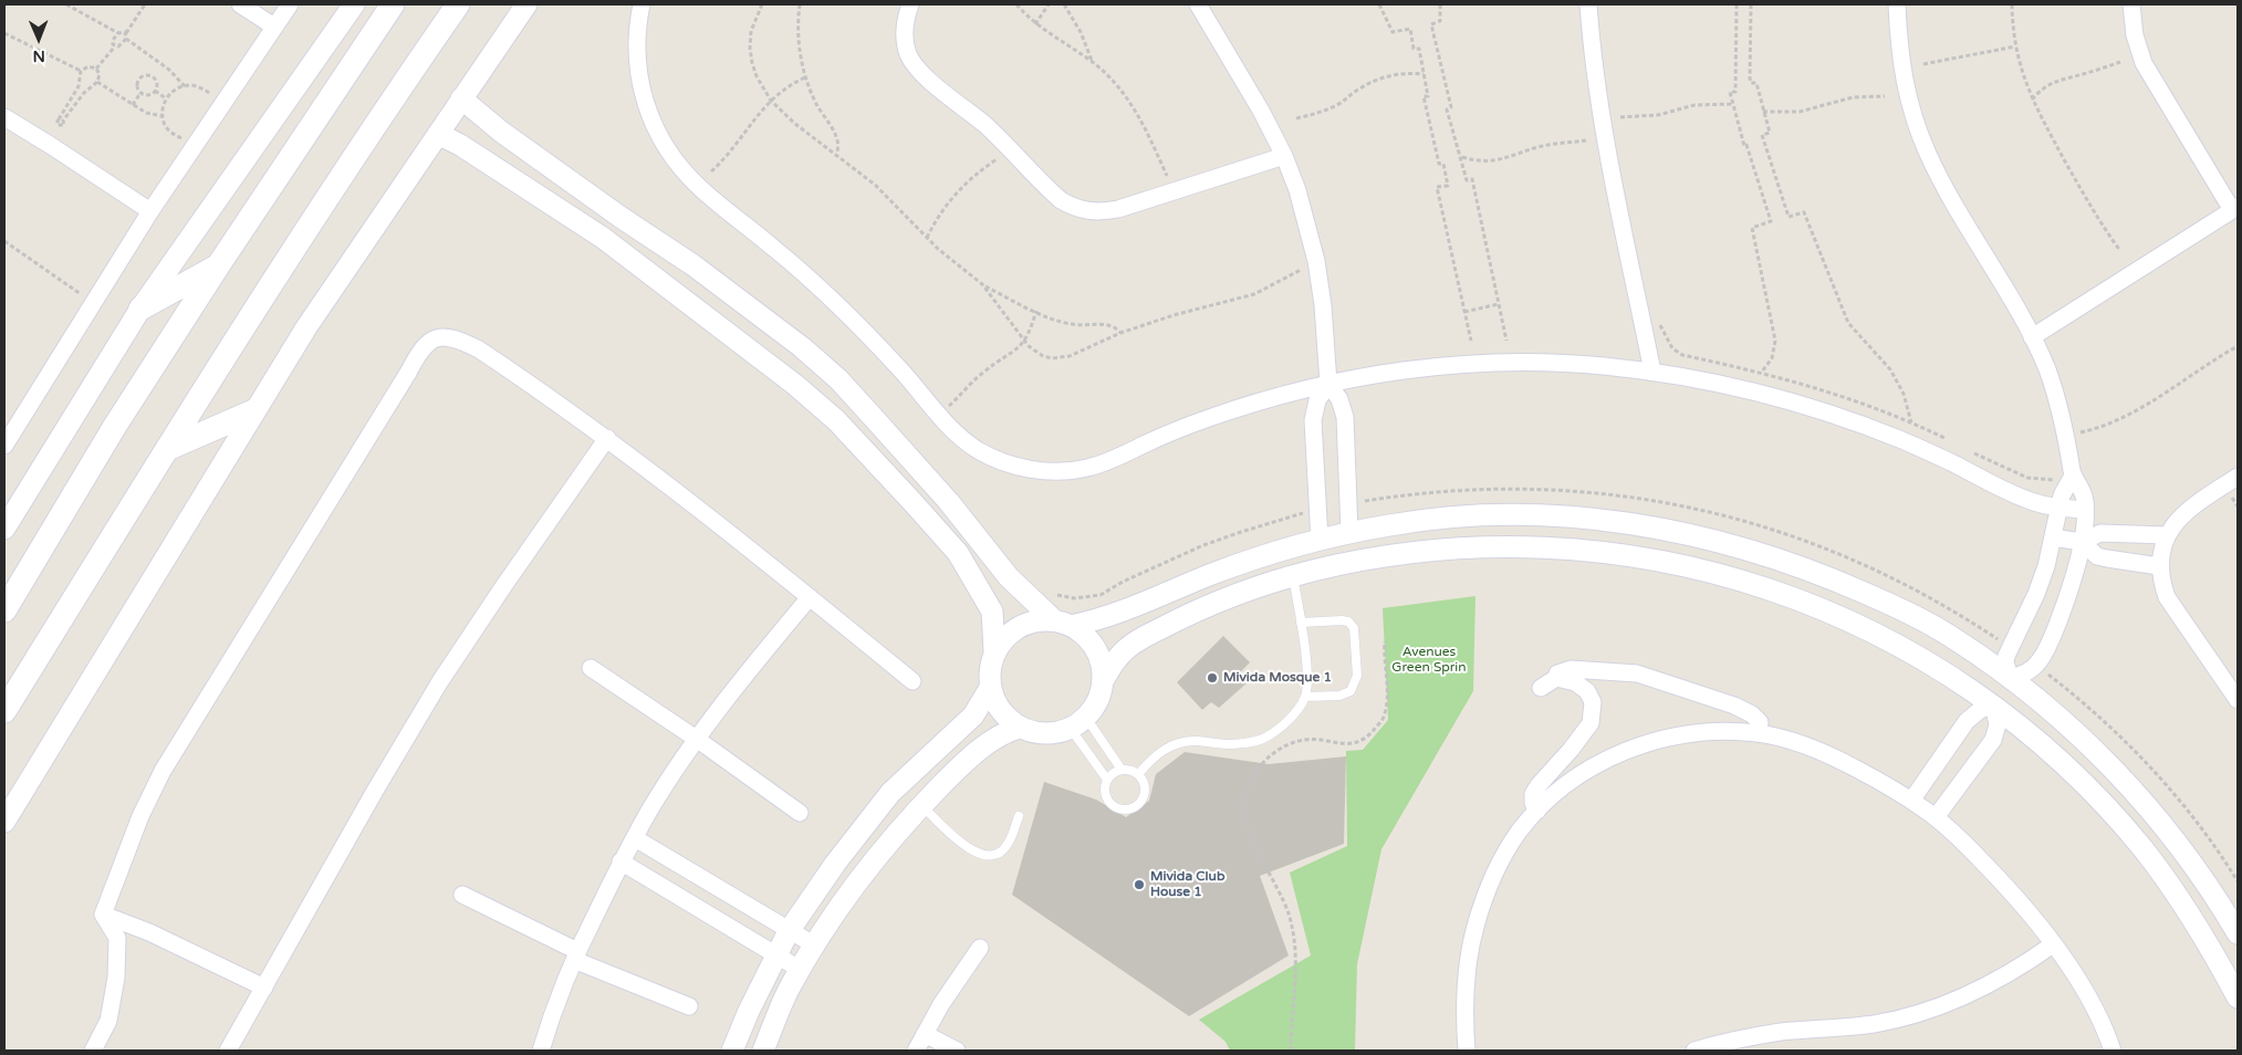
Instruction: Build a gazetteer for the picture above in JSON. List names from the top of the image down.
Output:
{
  "parks": ["Avenues Green Sprin"],
  "places": ["Mivida Mosque 1", "Mivida Club House 1"],
  "north": "bottom"
}
